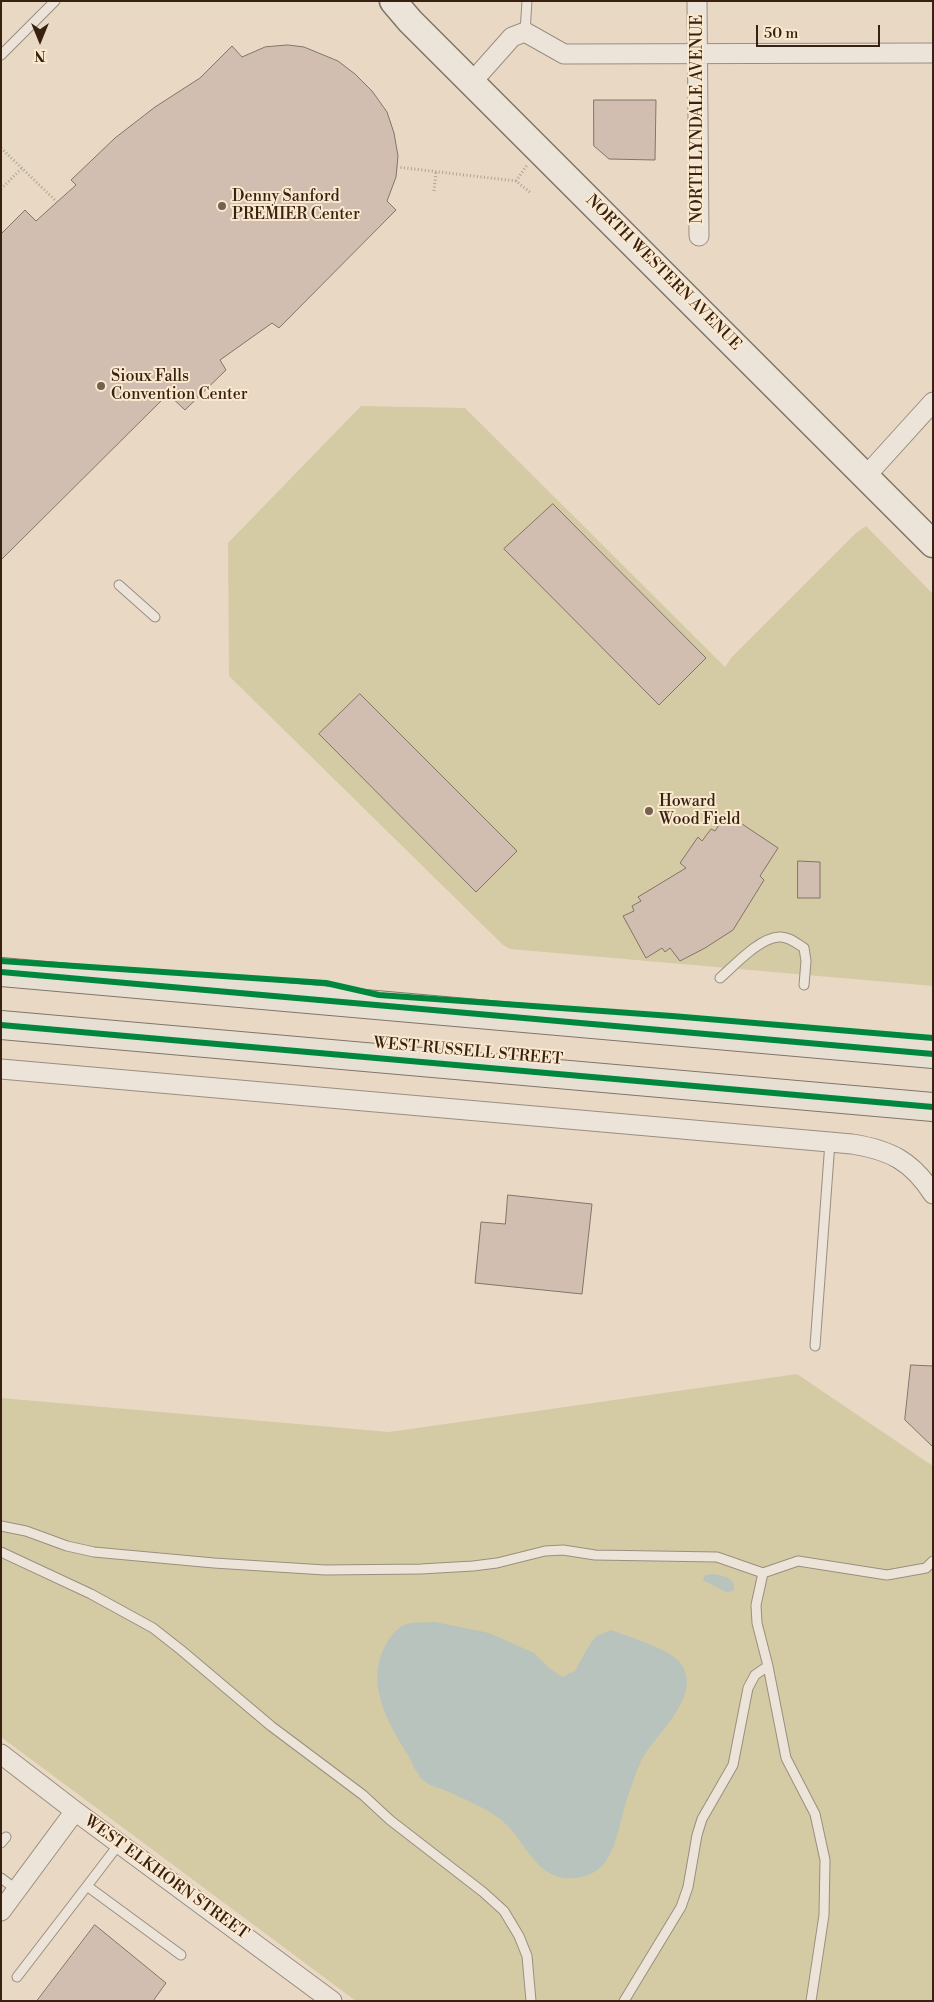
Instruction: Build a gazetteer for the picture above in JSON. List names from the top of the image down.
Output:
{
  "streets": {
    "highway": ["WEST RUSSELL STREET"],
    "street": ["NORTH LYNDALE AVENUE", "NORTH WESTERN AVENUE", "WEST ELKHORN STREET"]
  },
  "places": ["Denny Sanford PREMIER Center", "Sioux Falls Convention Center", "Howard Wood Field"],
  "scale_bar": "50 m",
  "north": "bottom"
}
